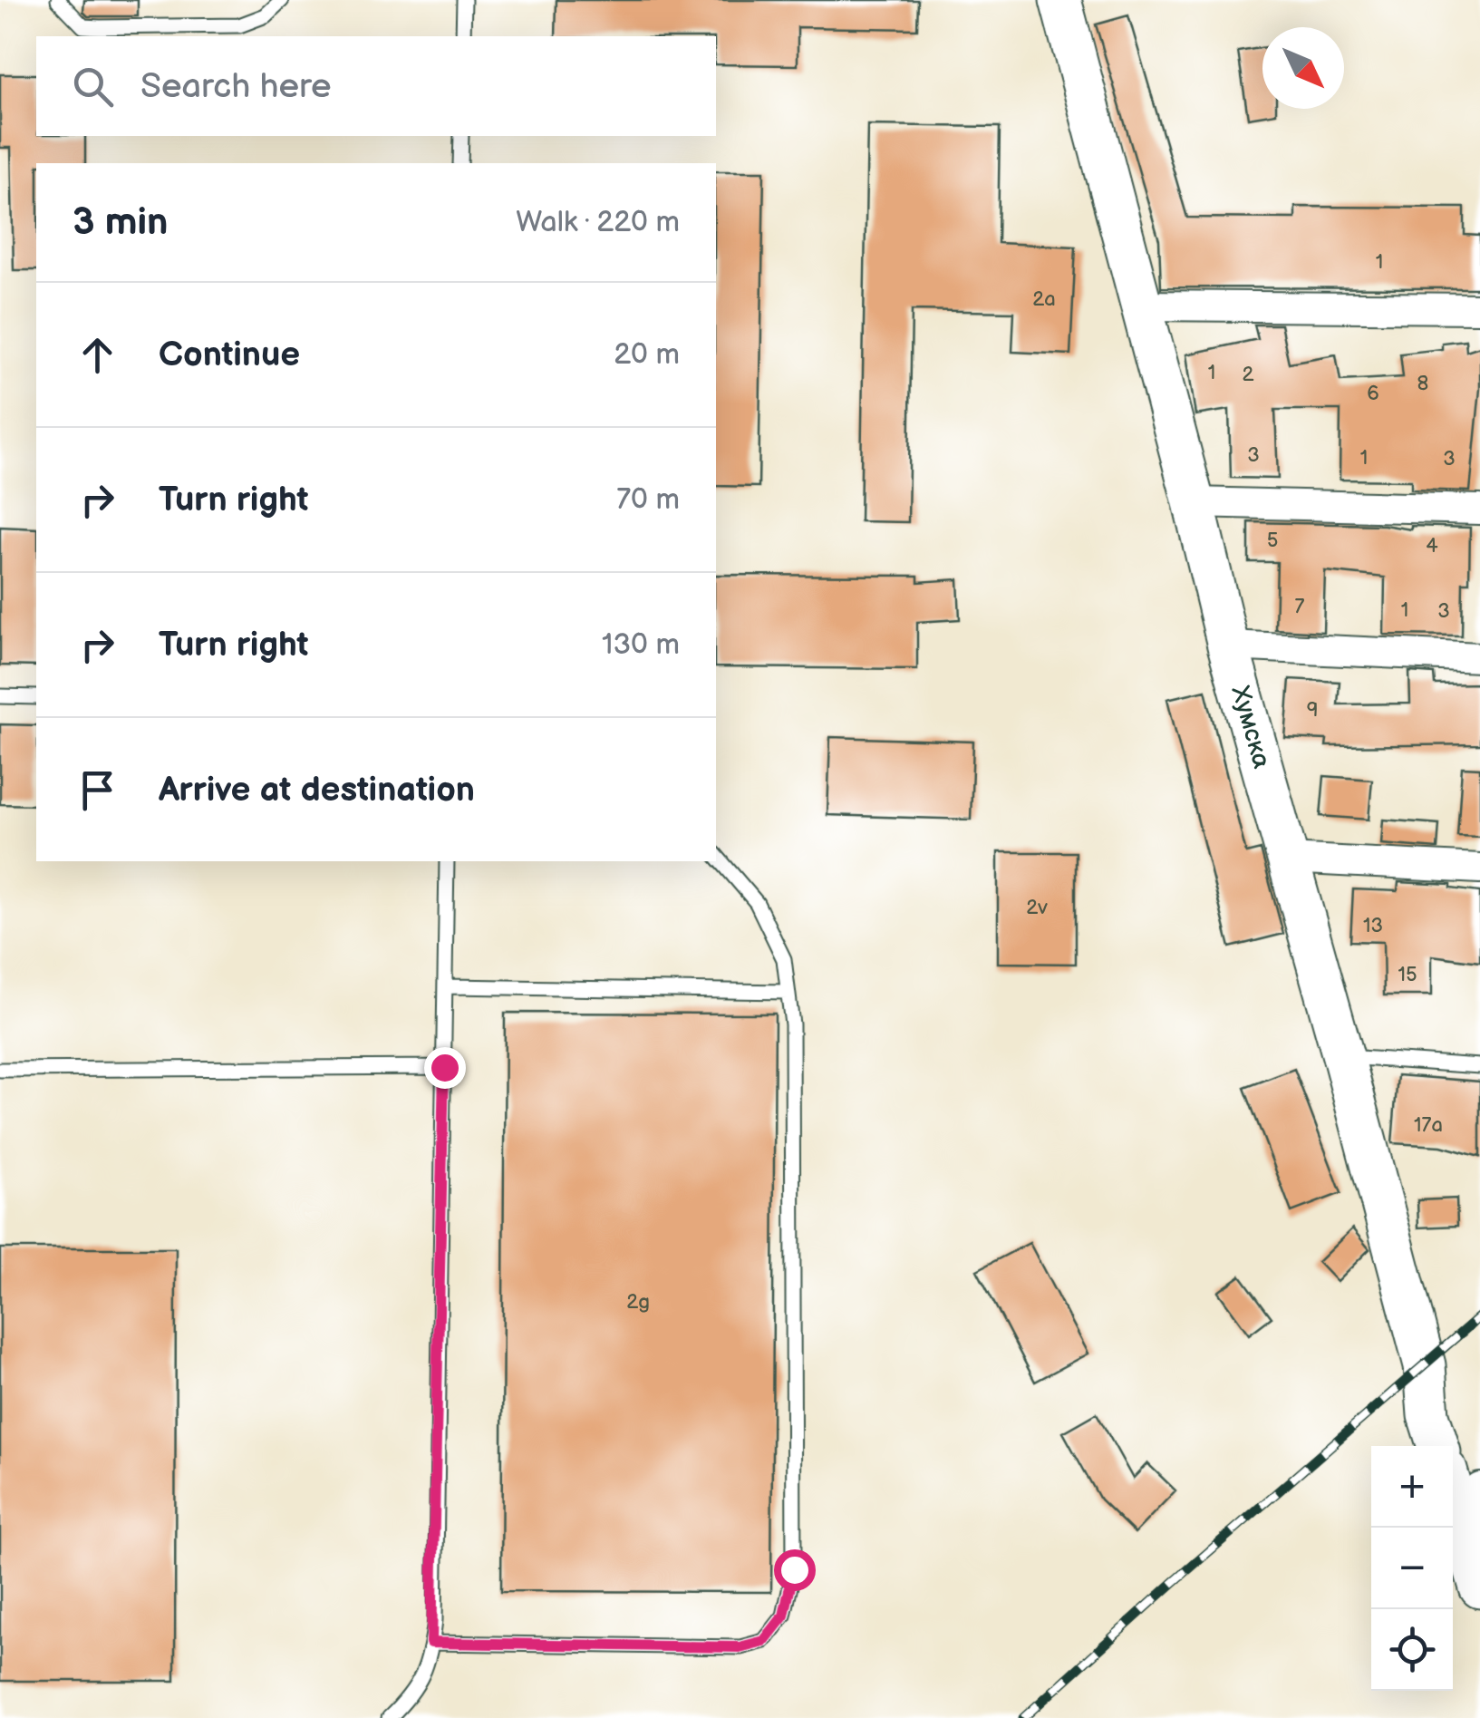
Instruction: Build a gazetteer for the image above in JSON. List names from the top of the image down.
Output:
{
  "streets": {
    "street": ["Хумска"]
  },
  "house_numbers": [
    "1",
    "2a",
    "1",
    "2",
    "8",
    "6",
    "3",
    "1",
    "3",
    "5",
    "4",
    "7",
    "1",
    "3",
    "9",
    "2v",
    "13",
    "15",
    "17a",
    "2g"
  ],
  "north": "bottom right",
  "page": {
    "search": "Search here",
    "heading": ["3 min", "Walk · 220 m"],
    "list": [
      ["Continue", "20 m"],
      ["Turn right", "70 m"],
      ["Turn right", "130 m"],
      "Arrive at destination"
    ],
    "map_buttons": ["+", "−"]
  }
}
